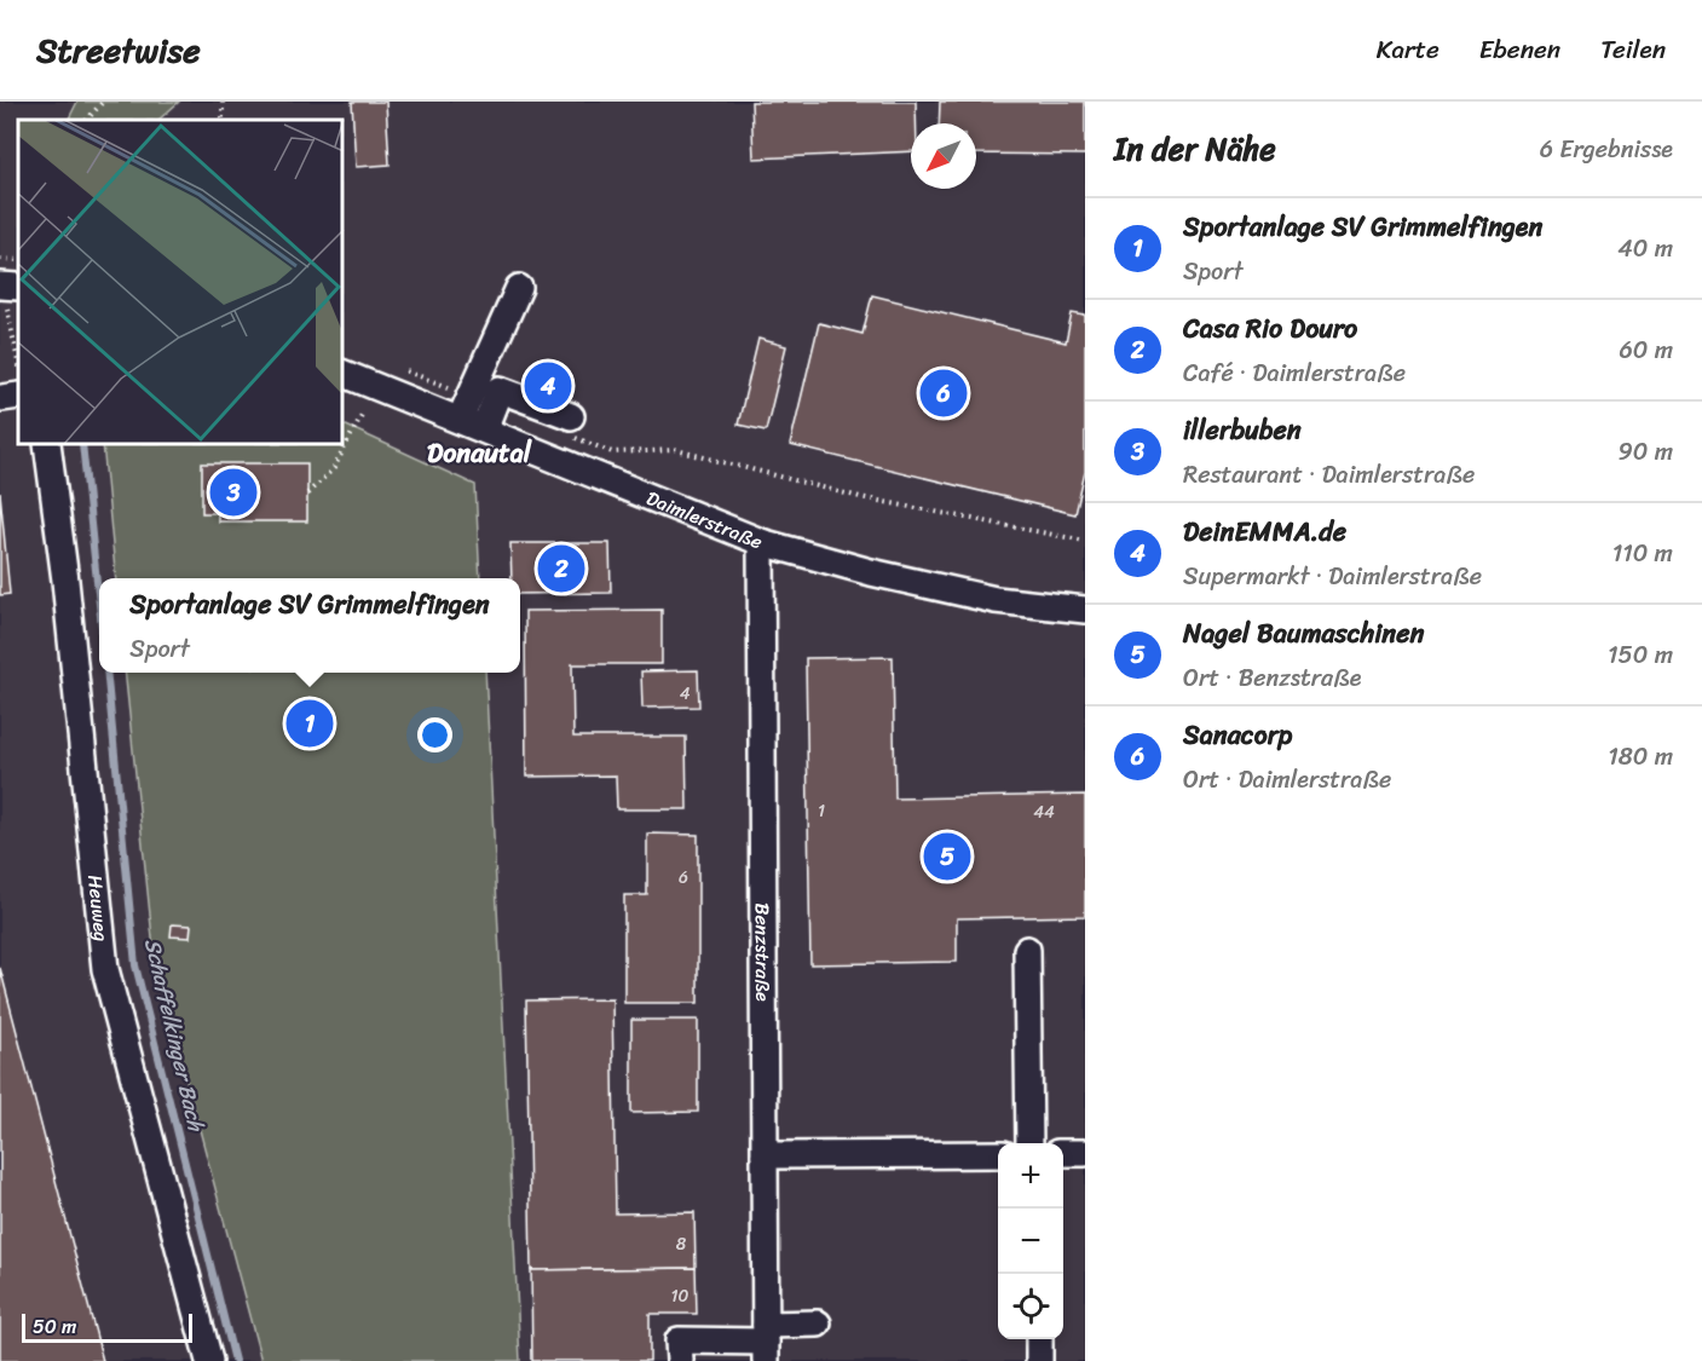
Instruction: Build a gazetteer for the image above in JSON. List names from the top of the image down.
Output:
{
  "streets": {
    "street": ["Daimlerstraße", "Heuweg", "Benzstraße"]
  },
  "crossings": [
    ["Daimlerstraße", "Benzstraße"]
  ],
  "districts": ["Donautal"],
  "water": ["Schaffelkinger Bach"],
  "house_numbers": [
    "4",
    "1",
    "44",
    "6",
    "8",
    "10"
  ],
  "scale_bar": "50 m",
  "north": "bottom left",
  "page": {
    "header": "Streetwise",
    "nav": ["Karte", "Ebenen", "Teilen"],
    "heading": ["In der Nähe", "6 Ergebnisse"],
    "list": [
      {
        "mark": "1",
        "name": "Sportanlage SV Grimmelfingen",
        "note": "Sport",
        "value": "40 m"
      },
      {
        "mark": "2",
        "name": "Casa Rio Douro",
        "note": "Café · Daimlerstraße",
        "value": "60 m"
      },
      {
        "mark": "3",
        "name": "illerbuben",
        "note": "Restaurant · Daimlerstraße",
        "value": "90 m"
      },
      {
        "mark": "4",
        "name": "DeinEMMA.de",
        "note": "Supermarkt · Daimlerstraße",
        "value": "110 m"
      },
      {
        "mark": "5",
        "name": "Nagel Baumaschinen",
        "note": "Ort · Benzstraße",
        "value": "150 m"
      },
      {
        "mark": "6",
        "name": "Sanacorp",
        "note": "Ort · Daimlerstraße",
        "value": "180 m"
      }
    ],
    "pins": [
      "4",
      "6",
      "3",
      "2",
      "1",
      "5"
    ],
    "popup": ["Sportanlage SV Grimmelfingen", "Sport"],
    "map_buttons": ["+", "−"],
    "scale": "50 m"
  }
}
